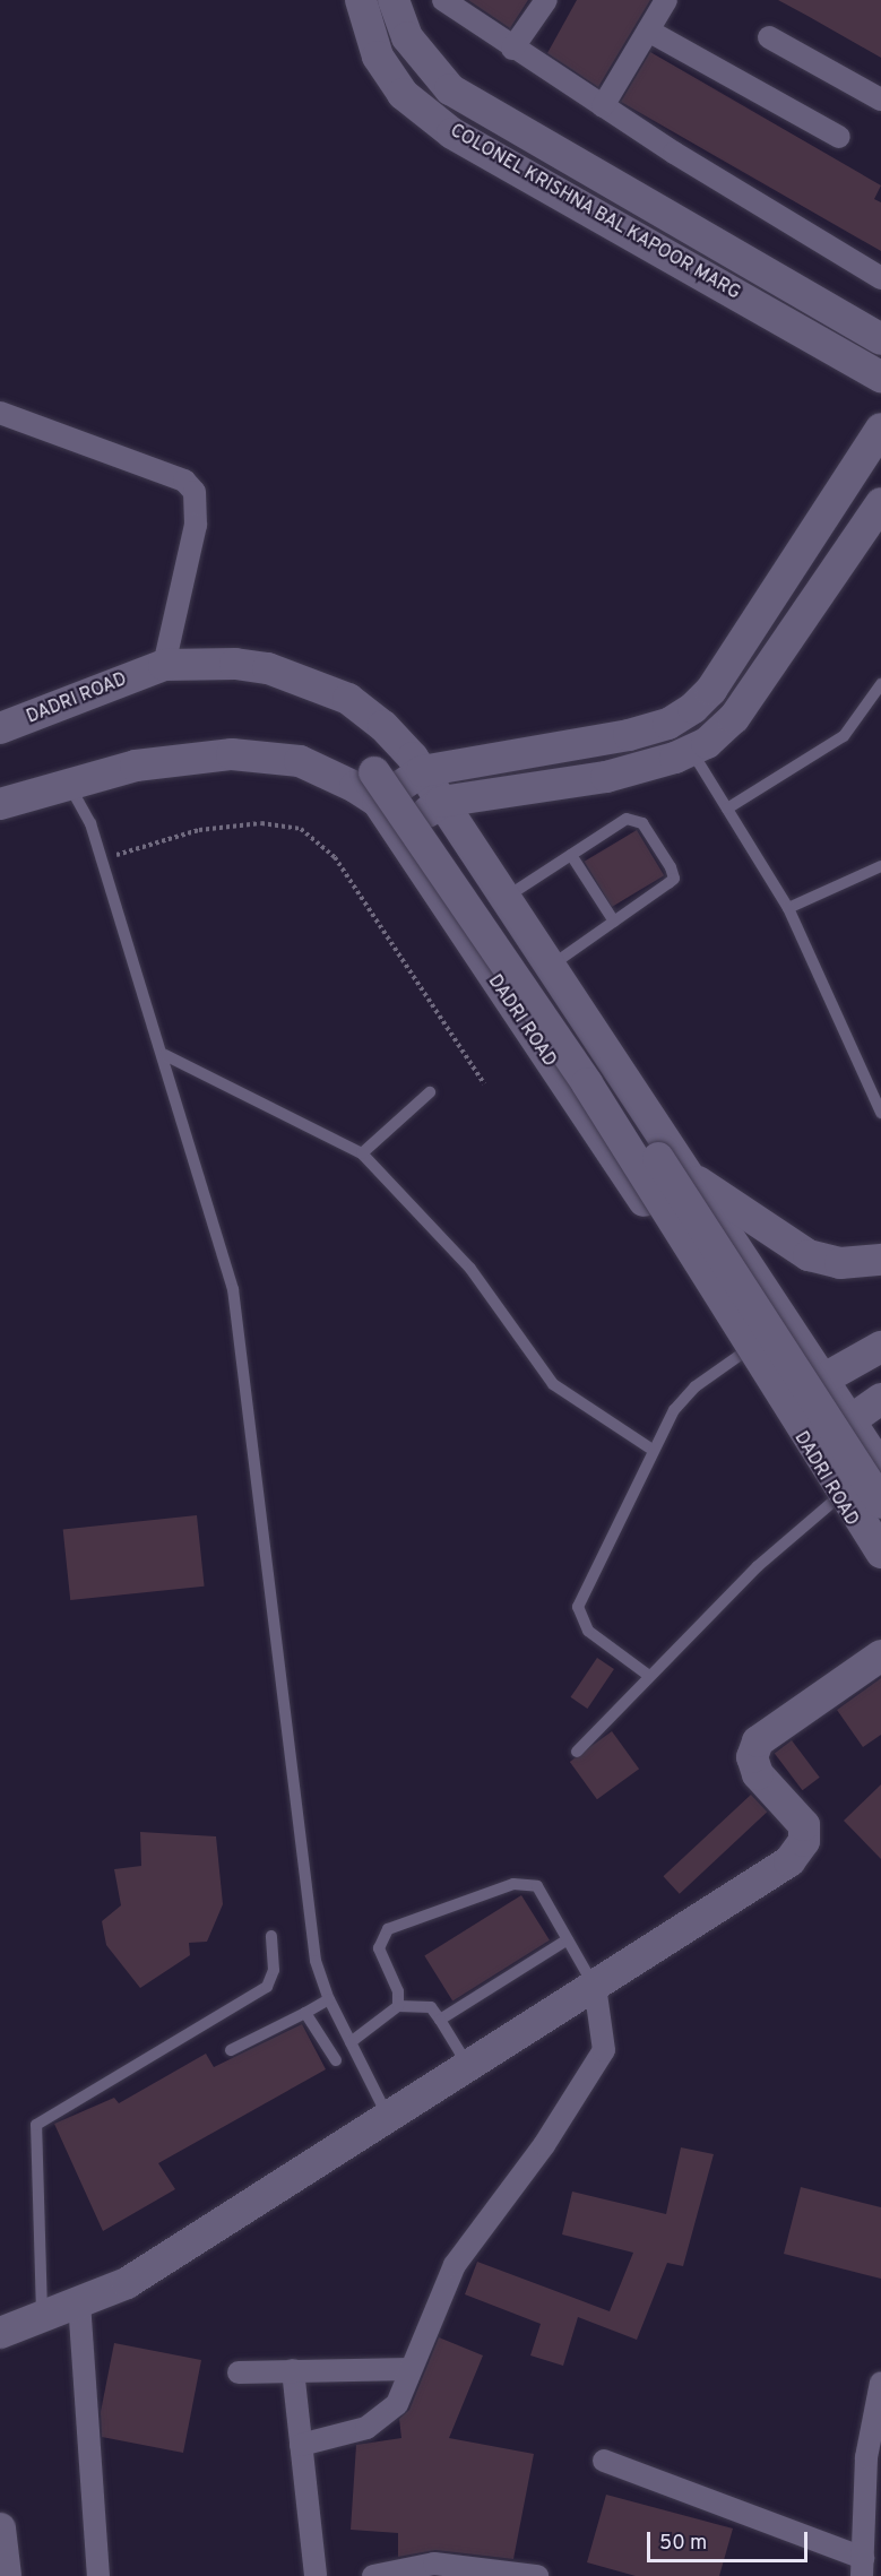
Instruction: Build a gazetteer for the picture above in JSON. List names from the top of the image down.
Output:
{
  "streets": {
    "street": ["COLONEL KRISHNA BAL KAPOOR MARG", "DADRI ROAD"]
  },
  "scale_bar": "50 m"
}
